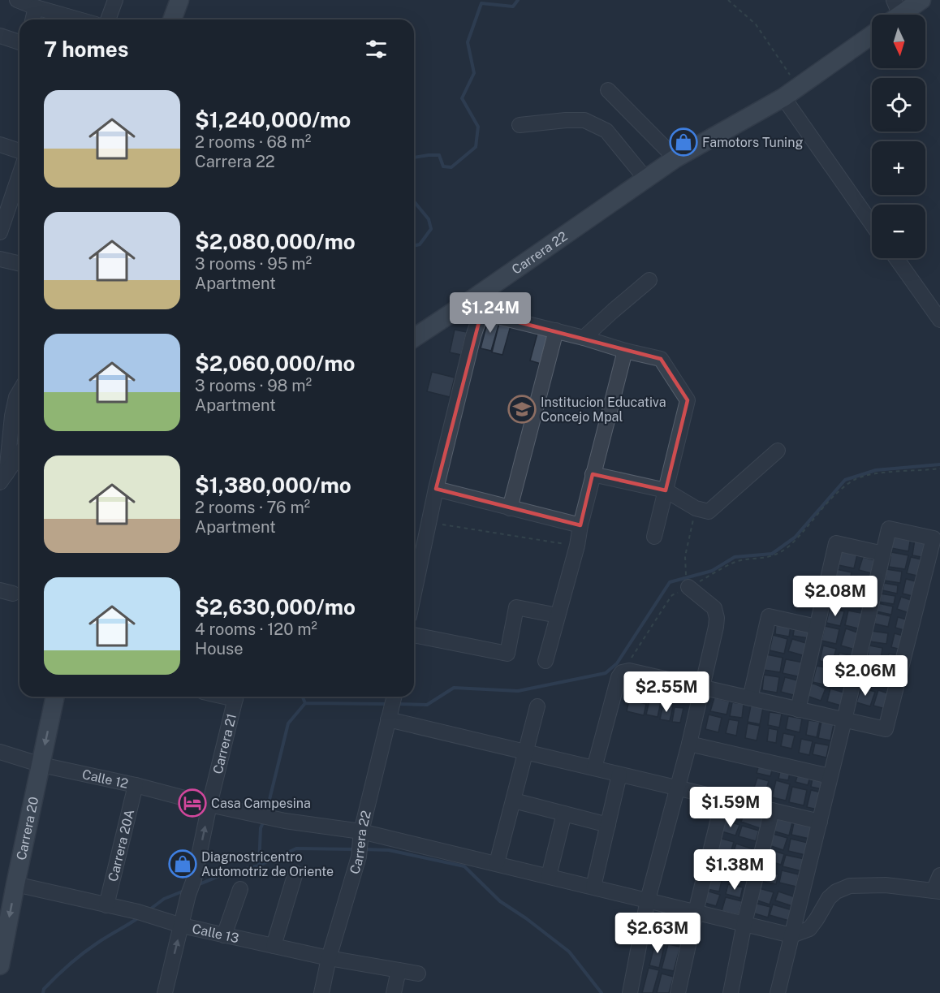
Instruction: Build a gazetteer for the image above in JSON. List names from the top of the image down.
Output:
{
  "streets": {
    "main road": ["Carrera 22", "Carrera 20"],
    "street": [
      "Carrera 21",
      "Calle 12",
      "Carrera 20A",
      "Calle 13"
    ]
  },
  "crossings": [
    ["Carrera 22", "Calle 12"],
    ["Carrera 22", "Calle 13"],
    ["Carrera 21", "Calle 12"],
    ["Carrera 21", "Calle 13"],
    ["Calle 12", "Carrera 20"],
    ["Calle 12", "Carrera 20A"],
    ["Carrera 20", "Calle 13"],
    ["Carrera 20A", "Calle 13"]
  ],
  "one_way": ["Carrera 20"],
  "places": {
    "shop": ["Famotors Tuning", "Diagnostricentro Automotriz de Oriente"],
    "school or university": ["Institucion Educativa Concejo Mpal"],
    "hotel": ["Casa Campesina"]
  },
  "north": "bottom",
  "page": {
    "map_buttons": ["+", "−"],
    "heading": "7 homes",
    "list": [
      {
        "name": "$1,240,000/mo",
        "note": "2 rooms · 68 m² · Carrera 22"
      },
      {
        "name": "$2,080,000/mo",
        "note": "3 rooms · 95 m² · Apartment"
      },
      {
        "name": "$2,060,000/mo",
        "note": "3 rooms · 98 m² · Apartment"
      },
      {
        "name": "$1,380,000/mo",
        "note": "2 rooms · 76 m² · Apartment"
      },
      {
        "name": "$2,630,000/mo",
        "note": "4 rooms · 120 m² · House"
      }
    ],
    "price": [
      "$1.24M",
      "$2.08M",
      "$2.06M",
      "$2.55M",
      "$1.59M",
      "$1.38M",
      "$2.63M"
    ]
  }
}
